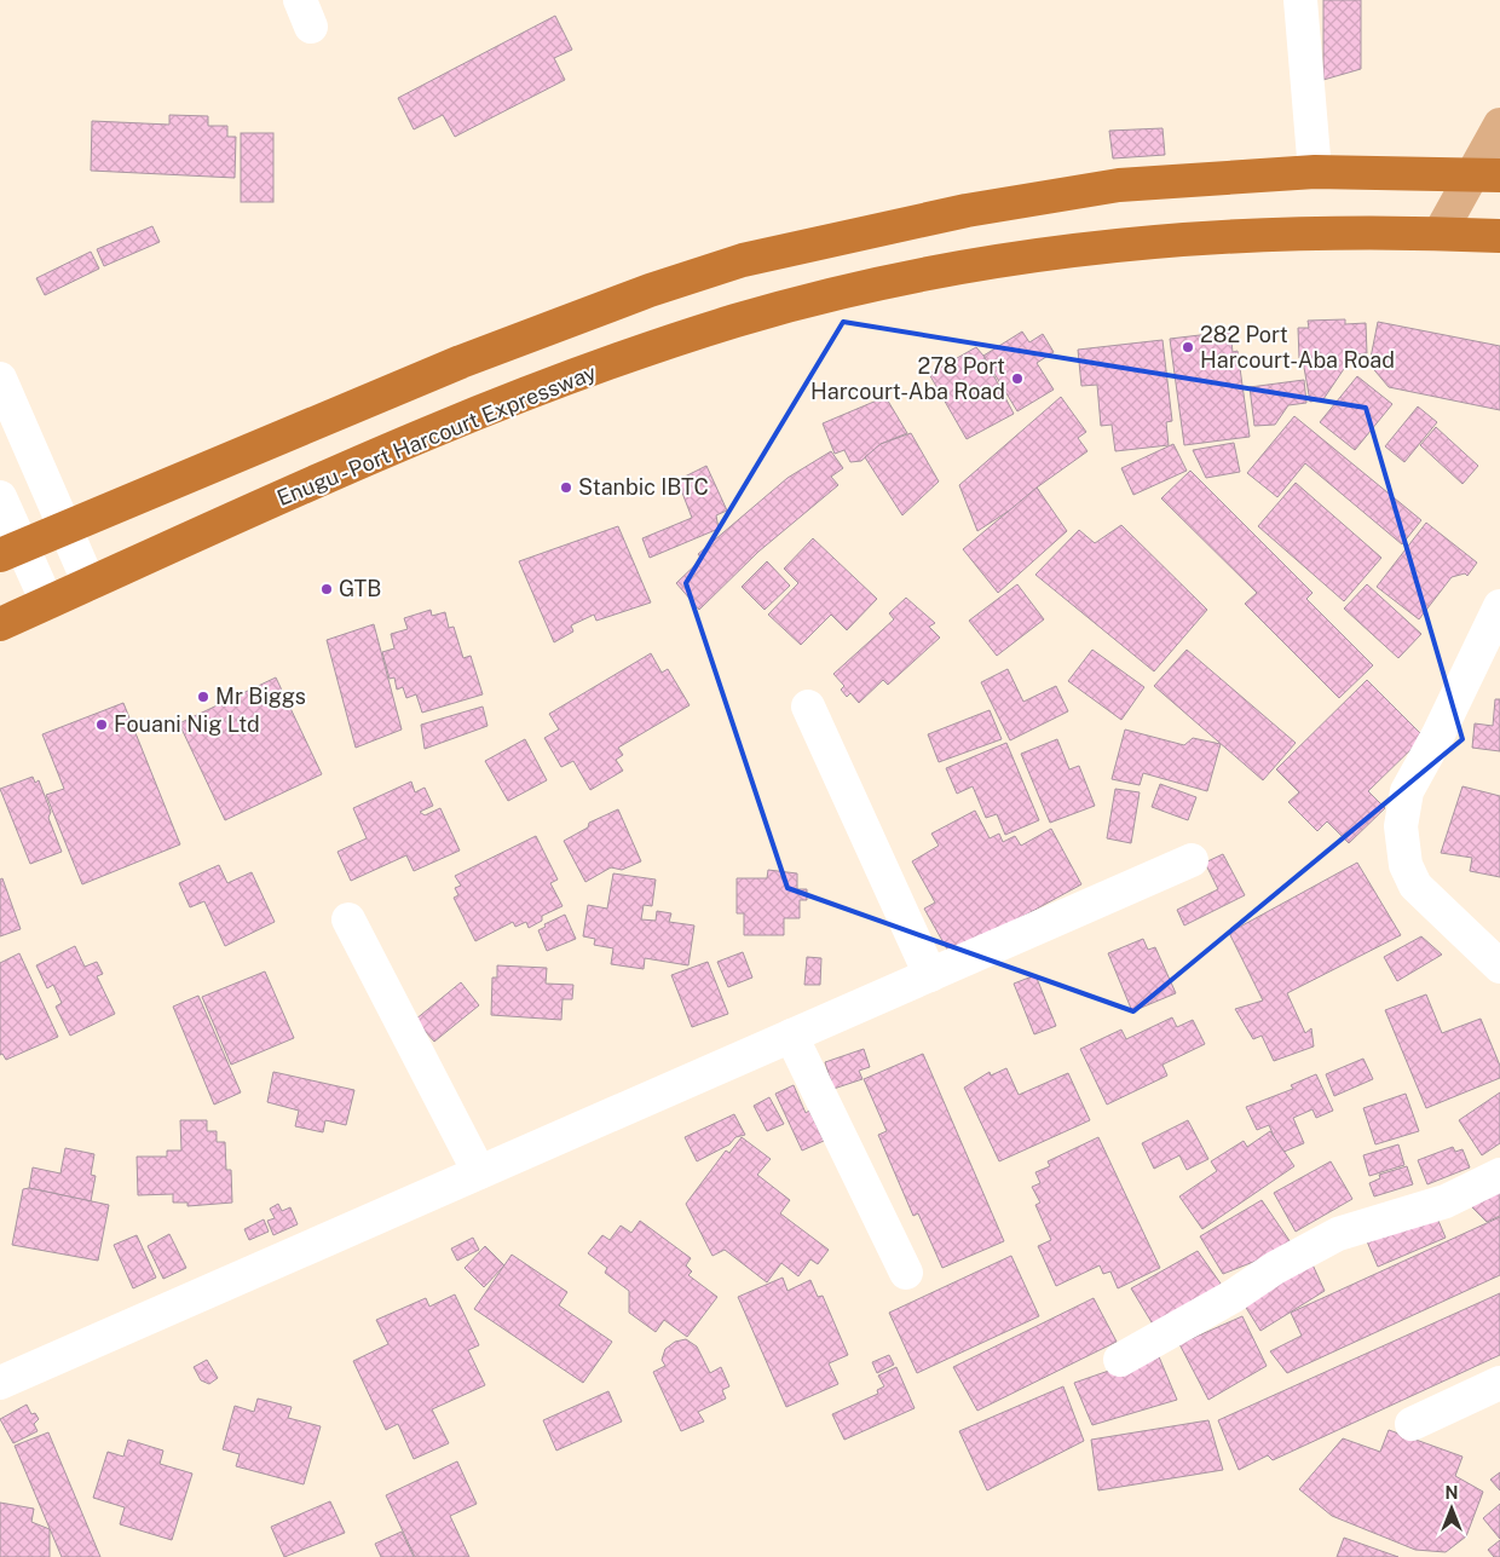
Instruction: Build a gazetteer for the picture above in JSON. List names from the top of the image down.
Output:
{
  "streets": {
    "highway": ["Enugu - Port Harcourt Expressway"]
  },
  "places": [
    "282 Port Harcourt-Aba Road",
    "278 Port Harcourt-Aba Road",
    "Stanbic IBTC",
    "GTB",
    "Mr Biggs",
    "Fouani Nig Ltd"
  ],
  "north": "top"
}
